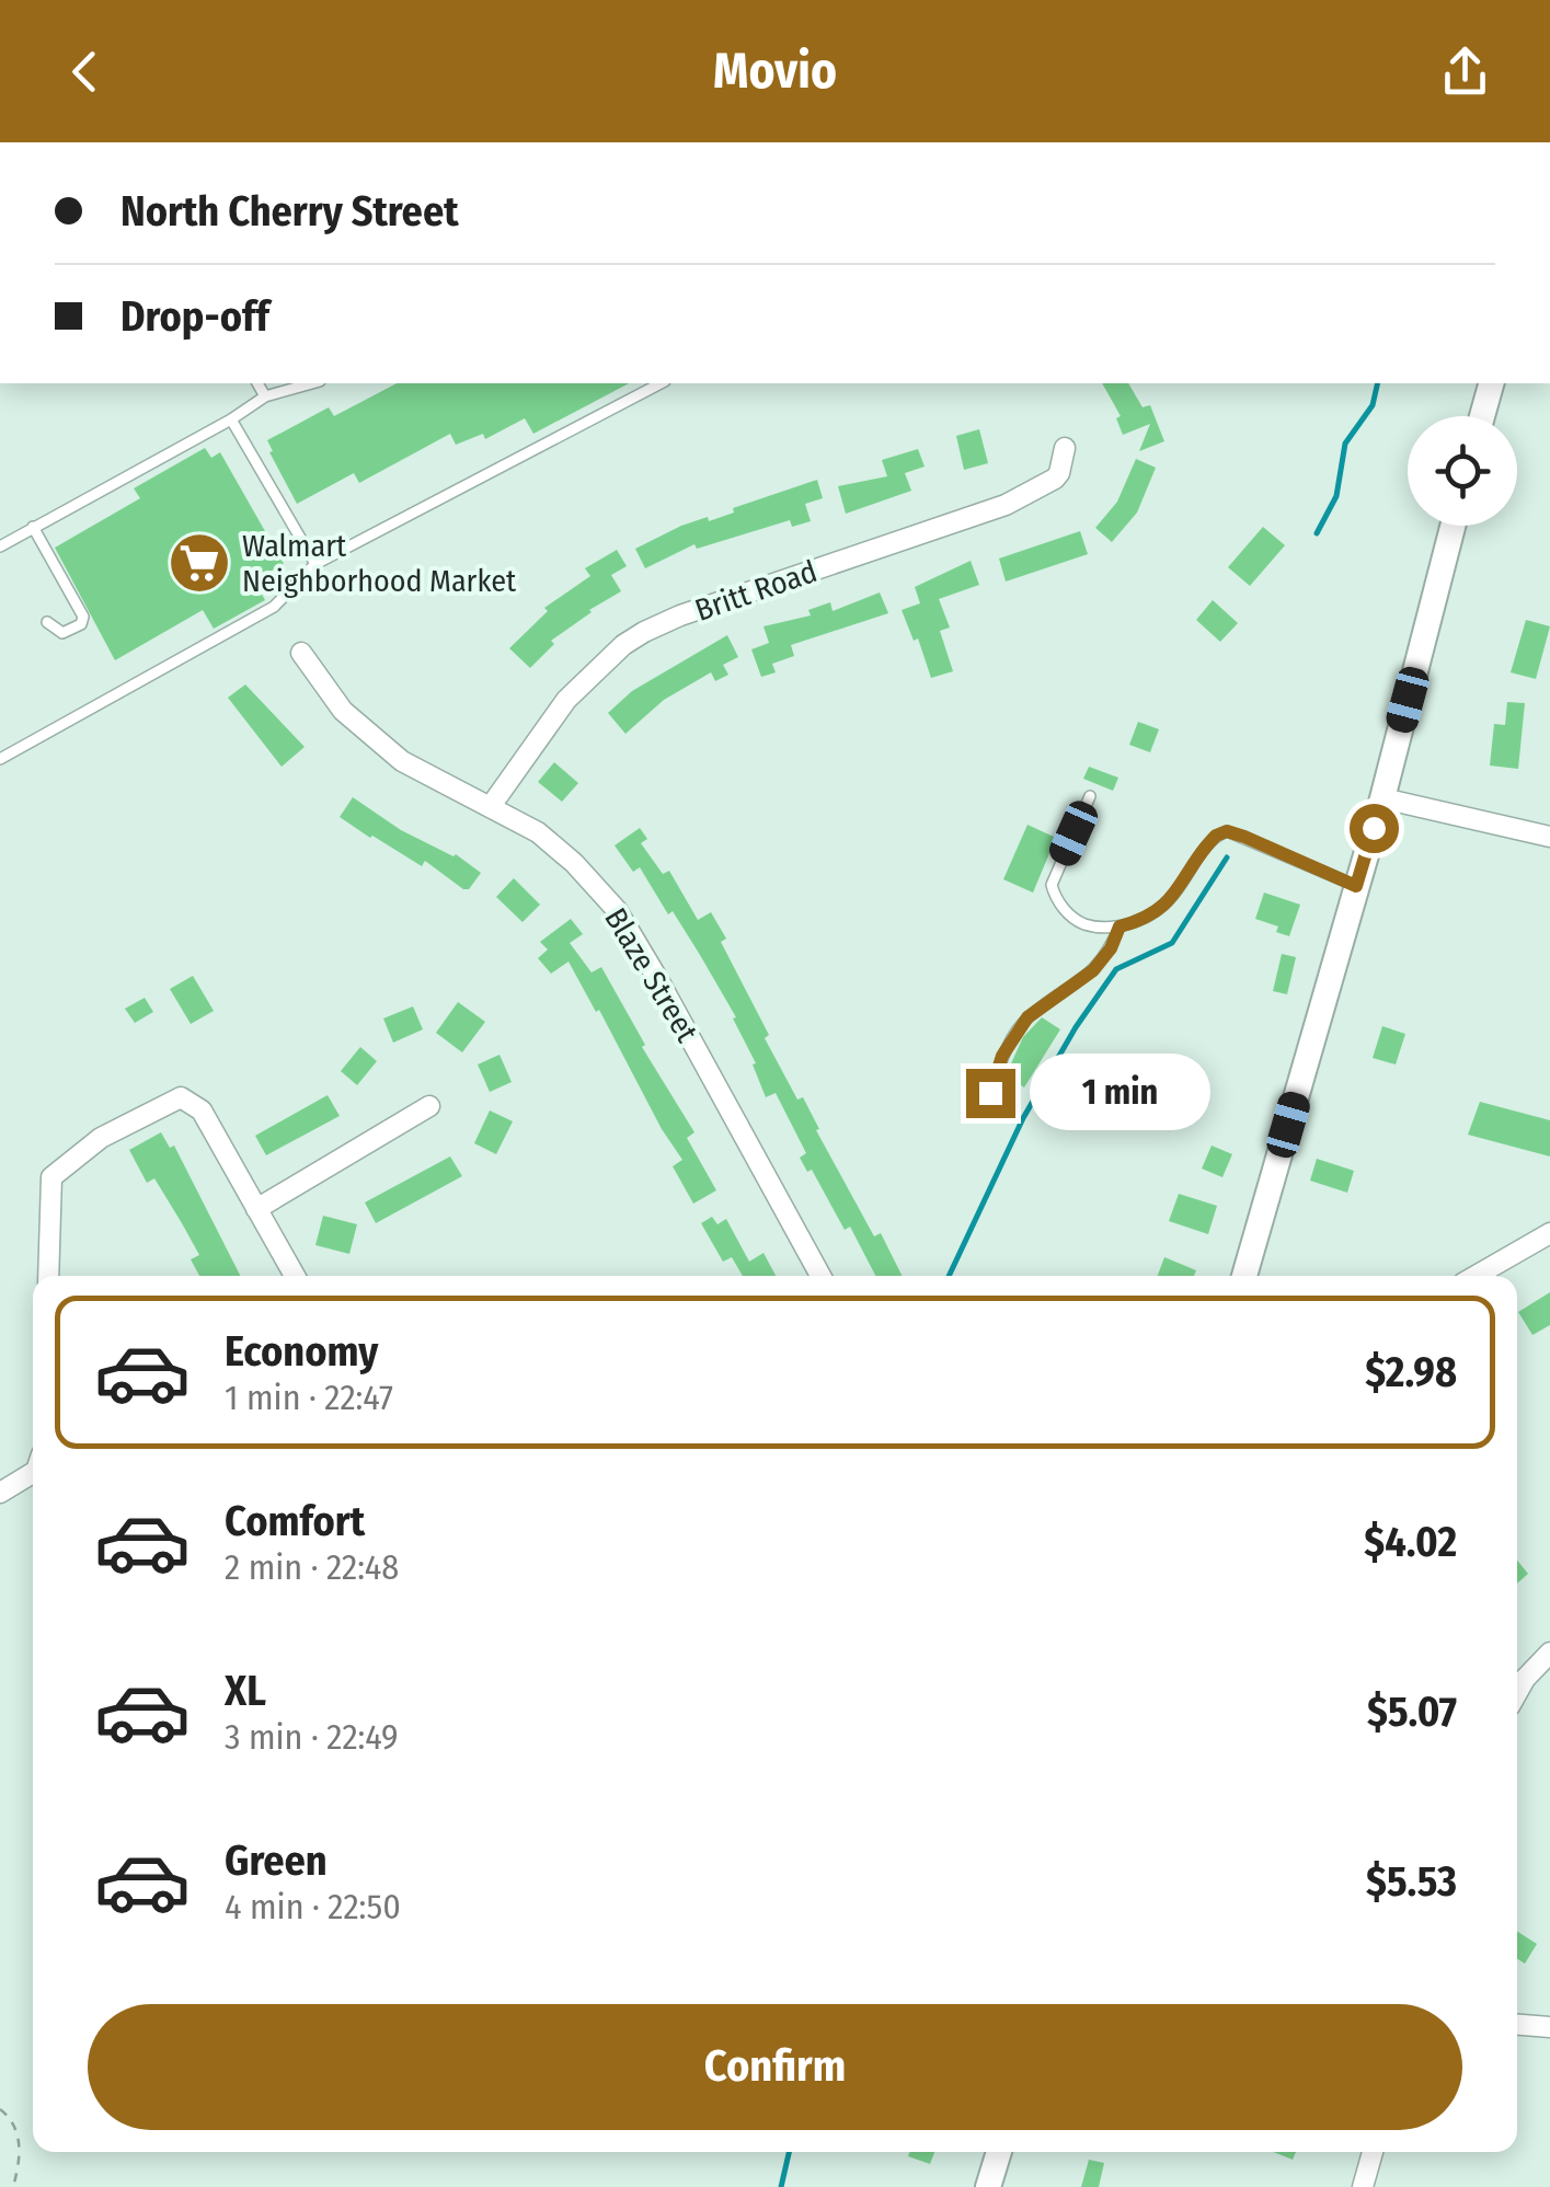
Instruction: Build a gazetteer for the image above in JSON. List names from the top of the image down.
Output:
{
  "streets": {
    "street": ["Britt Road", "Blaze Street"]
  },
  "crossings": [
    ["Britt Road", "Blaze Street"]
  ],
  "places": {
    "supermarket": ["Walmart Neighborhood Market"]
  },
  "page": {
    "header": "Movio",
    "banner": ["North Cherry Street", "Drop-off"],
    "bubble": "1 min",
    "list": [
      {
        "name": "Economy",
        "note": "1 min · 22:47",
        "value": "$2.98"
      },
      {
        "name": "Comfort",
        "note": "2 min · 22:48",
        "value": "$4.02"
      },
      {
        "name": "XL",
        "note": "3 min · 22:49",
        "value": "$5.07"
      },
      {
        "name": "Green",
        "note": "4 min · 22:50",
        "value": "$5.53"
      }
    ],
    "buttons": "Confirm"
  }
}
